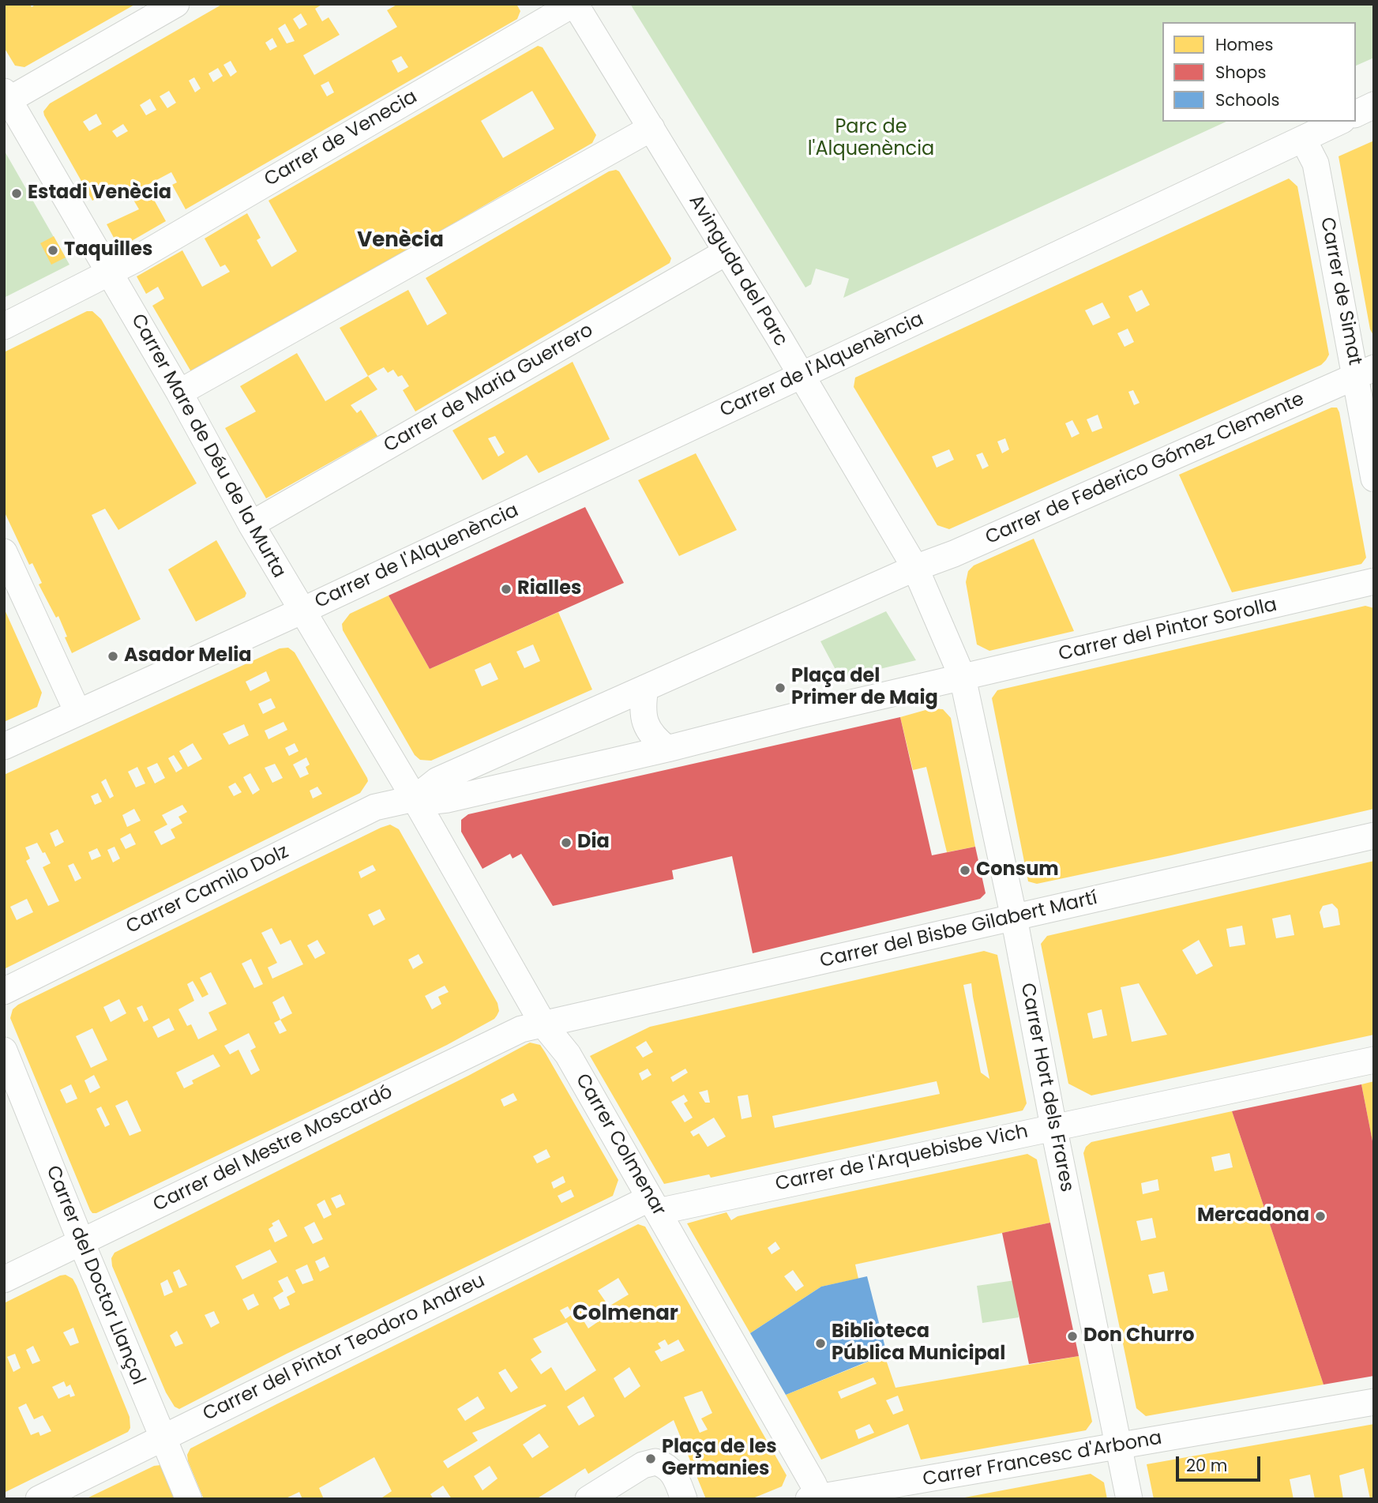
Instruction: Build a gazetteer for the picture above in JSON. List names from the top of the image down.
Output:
{
  "streets": {
    "street": [
      "Carrer de Venecia",
      "Avinguda del Parc",
      "Carrer de Simat",
      "Carrer de l'Alquenència",
      "Carrer de Maria Guerrero",
      "Carrer Mare de Déu de la Murta",
      "Carrer de Federico Gómez Clemente",
      "Carrer del Pintor Sorolla",
      "Carrer Camilo Dolz",
      "Carrer del Bisbe Gilabert Martí",
      "Carrer Hort dels Frares",
      "Carrer Colmenar",
      "Carrer del Mestre Moscardó",
      "Carrer de l'Arquebisbe Vich",
      "Carrer del Doctor Llançol",
      "Carrer del Pintor Teodoro Andreu",
      "Carrer Francesc d'Arbona"
    ]
  },
  "crossings": [
    ["Carrer de Venecia", "Avinguda del Parc"],
    ["Carrer de Venecia", "Carrer Mare de Déu de la Murta"],
    ["Avinguda del Parc", "Carrer de l'Alquenència"],
    ["Avinguda del Parc", "Carrer de Maria Guerrero"],
    ["Avinguda del Parc", "Carrer de Federico Gómez Clemente"],
    ["Carrer de Simat", "Carrer de l'Alquenència"],
    ["Carrer de Simat", "Carrer de Federico Gómez Clemente"],
    ["Carrer de l'Alquenència", "Carrer Mare de Déu de la Murta"],
    ["Carrer de Maria Guerrero", "Carrer Mare de Déu de la Murta"],
    ["Carrer Mare de Déu de la Murta", "Carrer Camilo Dolz"],
    ["Carrer Mare de Déu de la Murta", "Carrer Colmenar"],
    ["Carrer del Pintor Sorolla", "Carrer Hort dels Frares"],
    ["Carrer Camilo Dolz", "Carrer Colmenar"],
    ["Carrer del Bisbe Gilabert Martí", "Carrer Hort dels Frares"],
    ["Carrer del Bisbe Gilabert Martí", "Carrer Colmenar"],
    ["Carrer del Bisbe Gilabert Martí", "Carrer del Mestre Moscardó"],
    ["Carrer Hort dels Frares", "Carrer de l'Arquebisbe Vich"],
    ["Carrer Hort dels Frares", "Carrer Francesc d'Arbona"],
    ["Carrer Colmenar", "Carrer del Mestre Moscardó"],
    ["Carrer Colmenar", "Carrer de l'Arquebisbe Vich"],
    ["Carrer Colmenar", "Carrer del Pintor Teodoro Andreu"],
    ["Carrer Colmenar", "Carrer Francesc d'Arbona"],
    ["Carrer del Mestre Moscardó", "Carrer del Doctor Llançol"],
    ["Carrer de l'Arquebisbe Vich", "Carrer del Pintor Teodoro Andreu"],
    ["Carrer del Doctor Llançol", "Carrer del Pintor Teodoro Andreu"]
  ],
  "districts": ["Venècia", "Colmenar"],
  "parks": ["Parc de l'Alquenència"],
  "places": [
    "Estadi Venècia",
    "Taquilles",
    "Rialles",
    "Asador Melia",
    "Plaça del Primer de Maig",
    "Dia",
    "Consum",
    "Mercadona",
    "Don Churro",
    "Biblioteca Pública Municipal",
    "Plaça de les Germanies"
  ],
  "legend": ["Homes", "Shops", "Schools"],
  "scale_bar": "20 m"
}
